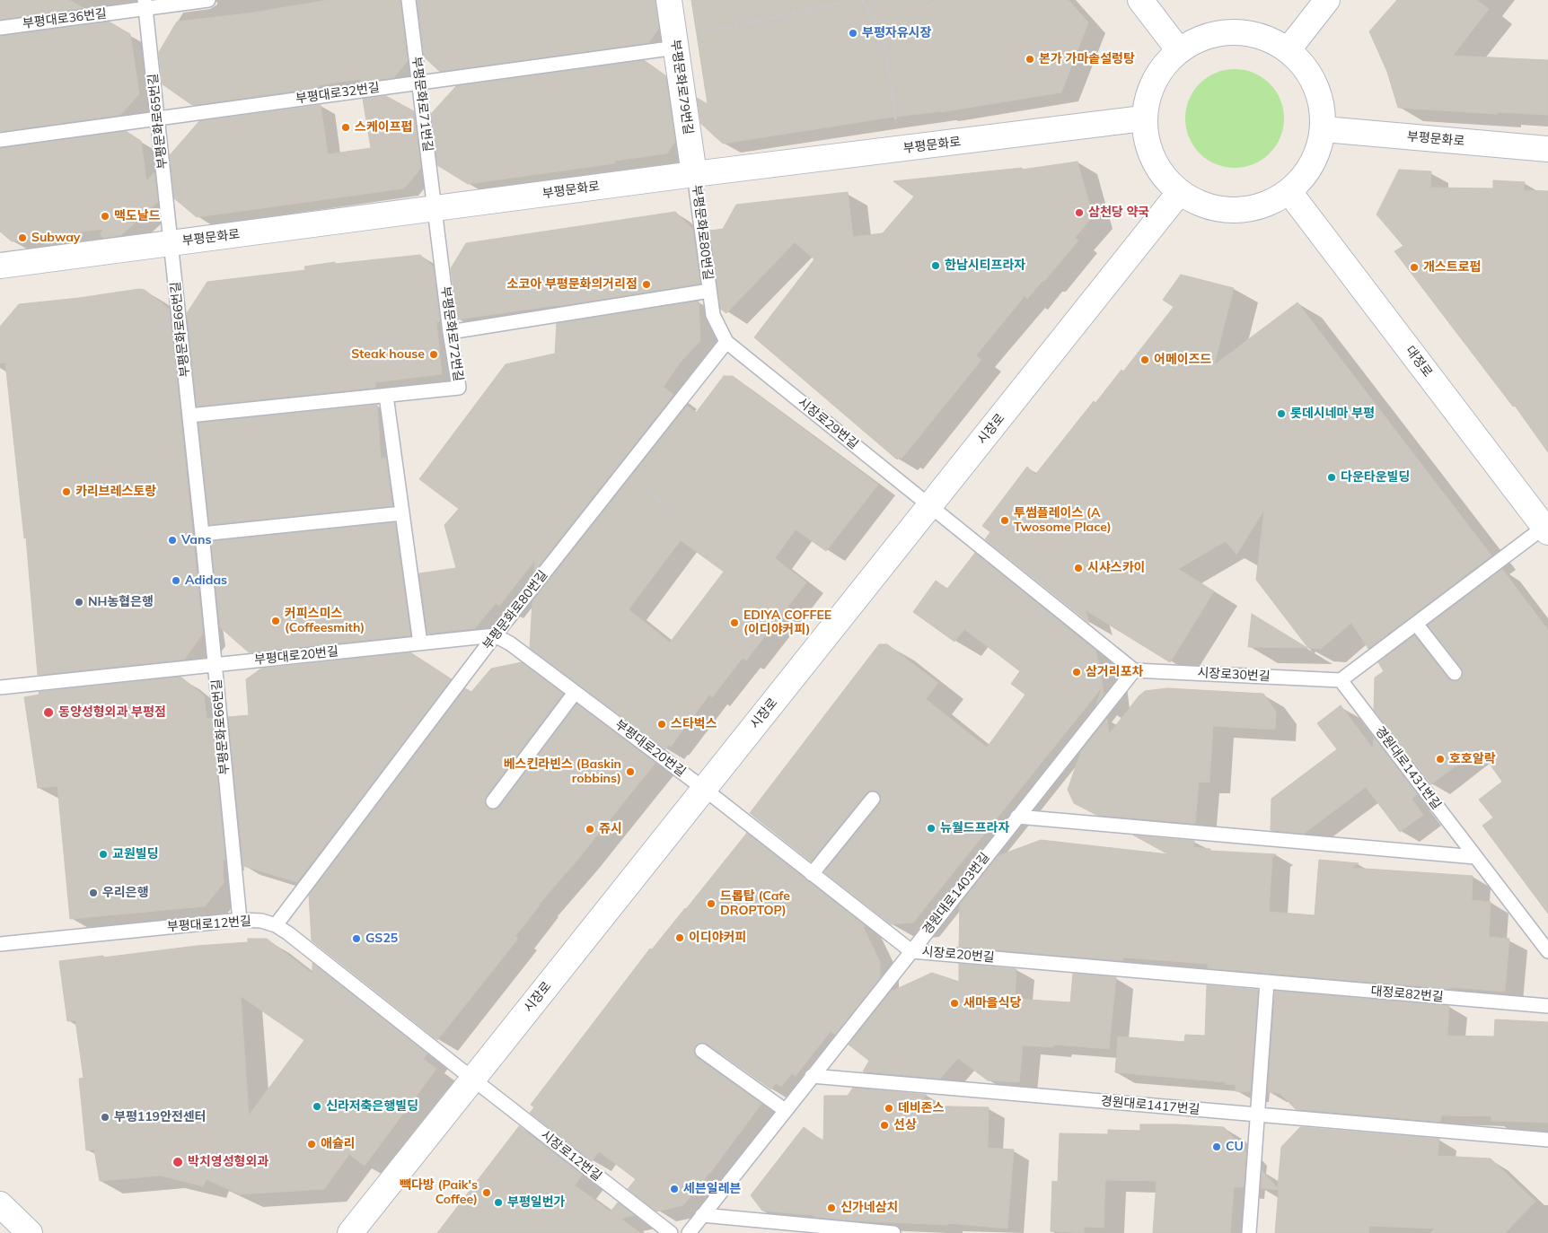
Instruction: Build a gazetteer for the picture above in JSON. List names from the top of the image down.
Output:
{
  "streets": {
    "street": [
      "부평문화로79번길",
      "부평문화로",
      "대정로",
      "시장로"
    ],
    "lane": [
      "부평대로36번길",
      "부평대로32번길",
      "부평문화로71번길",
      "부평문화로65번길",
      "부평문화로80번길",
      "부평문화로66번길",
      "부평문화로72번길",
      "시장로29번길",
      "부평대로20번길",
      "시장로30번길",
      "경원대로1431번길",
      "경원대로1403번길",
      "부평대로12번길",
      "시장로20번길",
      "대정로82번길",
      "경원대로1417번길",
      "시장로12번길"
    ]
  },
  "crossings": [
    ["부평대로36번길", "부평문화로65번길"],
    ["부평문화로79번길", "부평대로32번길"],
    ["부평문화로79번길", "부평문화로"],
    ["부평문화로79번길", "부평문화로80번길"],
    ["부평대로32번길", "부평문화로71번길"],
    ["부평대로32번길", "부평문화로65번길"],
    ["부평문화로71번길", "부평문화로"],
    ["부평문화로71번길", "부평문화로72번길"],
    ["부평문화로65번길", "부평문화로"],
    ["부평문화로65번길", "부평문화로66번길"],
    ["부평문화로", "부평문화로80번길"],
    ["부평문화로", "부평문화로66번길"],
    ["부평문화로", "부평문화로72번길"],
    ["부평문화로80번길", "부평문화로72번길"],
    ["부평문화로80번길", "시장로29번길"],
    ["부평문화로80번길", "부평대로20번길"],
    ["부평문화로80번길", "부평대로12번길"],
    ["부평문화로66번길", "부평문화로72번길"],
    ["부평문화로66번길", "부평대로20번길"],
    ["부평문화로66번길", "부평대로12번길"],
    ["시장로29번길", "시장로"],
    ["시장로", "부평대로20번길"],
    ["시장로", "부평대로12번길"],
    ["시장로", "시장로20번길"],
    ["시장로", "시장로12번길"],
    ["부평대로20번길", "시장로20번길"],
    ["시장로30번길", "경원대로1431번길"],
    ["시장로30번길", "경원대로1403번길"],
    ["경원대로1403번길", "시장로20번길"],
    ["경원대로1403번길", "경원대로1417번길"],
    ["부평대로12번길", "시장로12번길"],
    ["시장로20번길", "대정로82번길"]
  ],
  "places": [
    "부평자유시장",
    "본가 가마솥설렁탕",
    "스케이프펍",
    "삼천당 약국",
    "맥도날드",
    "Subway",
    "한남시티프라자",
    "개스트로펍",
    "소코아 부평문화의거리점",
    "Steak house",
    "어메이즈드",
    "롯데시네마 부평",
    "다운타운빌딩",
    "카리브레스토랑",
    "투썸플레이스 (A Twosome Place)",
    "Vans",
    "시샤스카이",
    "Adidas",
    "NH농협은행",
    "커피스미스 (Coffeesmith)",
    "EDIYA COFFEE (이디야커피)",
    "삼거리포차",
    "동양성형외과 부평점",
    "스타벅스",
    "호호알락",
    "베스킨라빈스 (Baskin robbins)",
    "뉴월드프라자",
    "쥬시",
    "교원빌딩",
    "우리은행",
    "드롭탑 (Cafe DROPTOP)",
    "이디야커피",
    "GS25",
    "새마을식당",
    "신라저축은행빌딩",
    "데비존스",
    "부평119안전센터",
    "선상",
    "애슐리",
    "CU",
    "박치영성형외과",
    "세븐일레븐",
    "빽다방 (Paik's Coffee)",
    "부평일번가",
    "신가네삼치"
  ]
}
